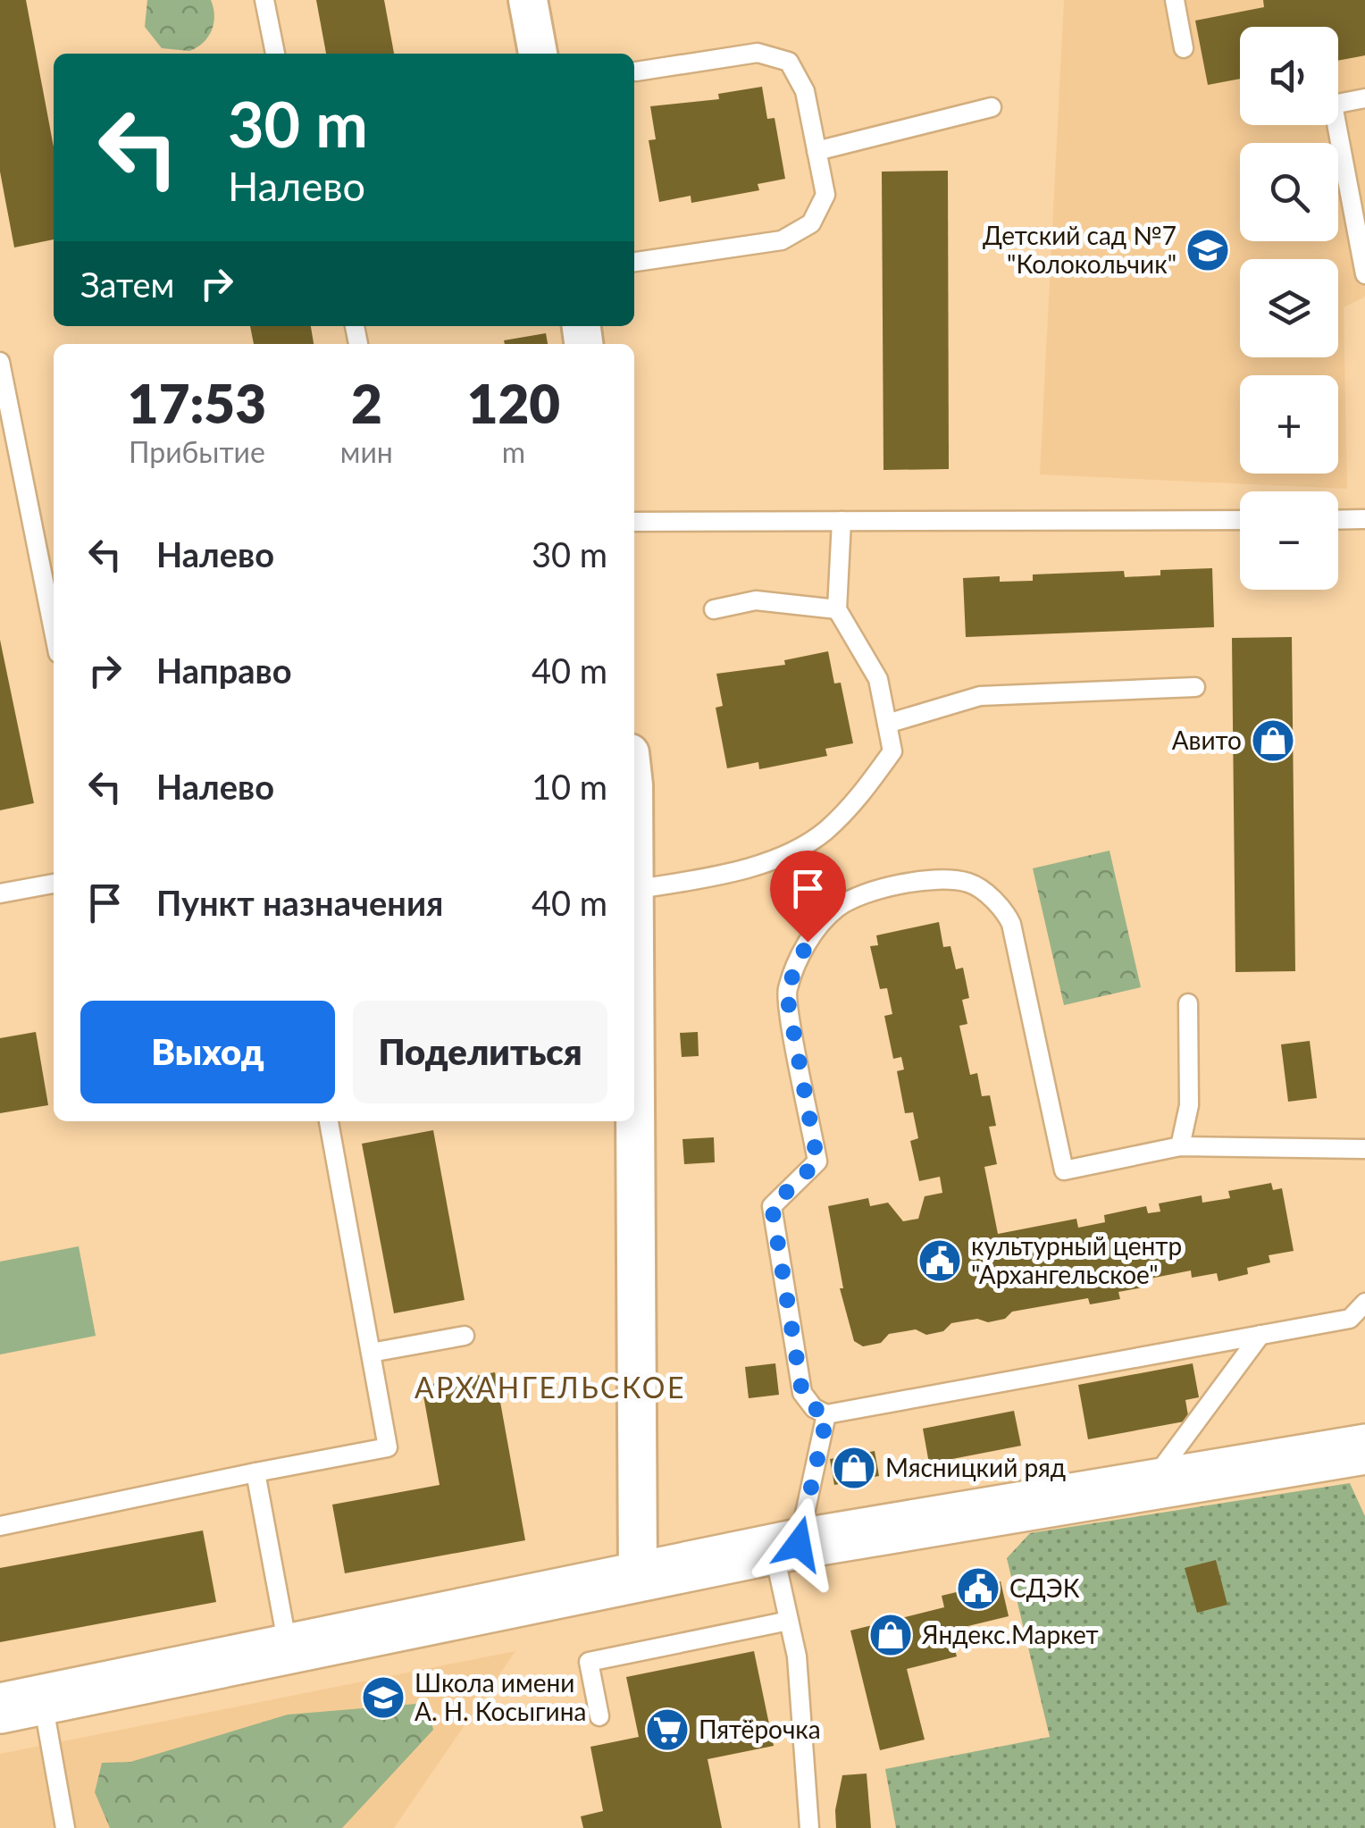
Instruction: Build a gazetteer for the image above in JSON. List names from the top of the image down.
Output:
{
  "districts": ["АРХАНГЕЛЬСКОЕ"],
  "places": {
    "school or university": ["Детский сад №7 \"Колокольчик\"", "Школа имени А. Н. Косыгина"],
    "shop": ["Авито", "Мясницкий ряд", "Яндекс.Маркет"],
    "public building": ["культурный центр \"Архангельское\"", "СДЭК"],
    "supermarket": ["Пятёрочка"]
  },
  "page": {
    "map_buttons": ["+", "−"],
    "turn": ["30 m", "Налево"],
    "then": "Затем",
    "eta": [
      "17:53",
      "Прибытие",
      "2",
      "мин",
      "120",
      "m"
    ],
    "list": [
      {
        "name": "Налево",
        "value": "30 m"
      },
      {
        "name": "Направо",
        "value": "40 m"
      },
      {
        "name": "Налево",
        "value": "10 m"
      },
      {
        "name": "Пункт назначения",
        "value": "40 m"
      }
    ],
    "buttons": ["Выход", "Поделиться"]
  }
}
